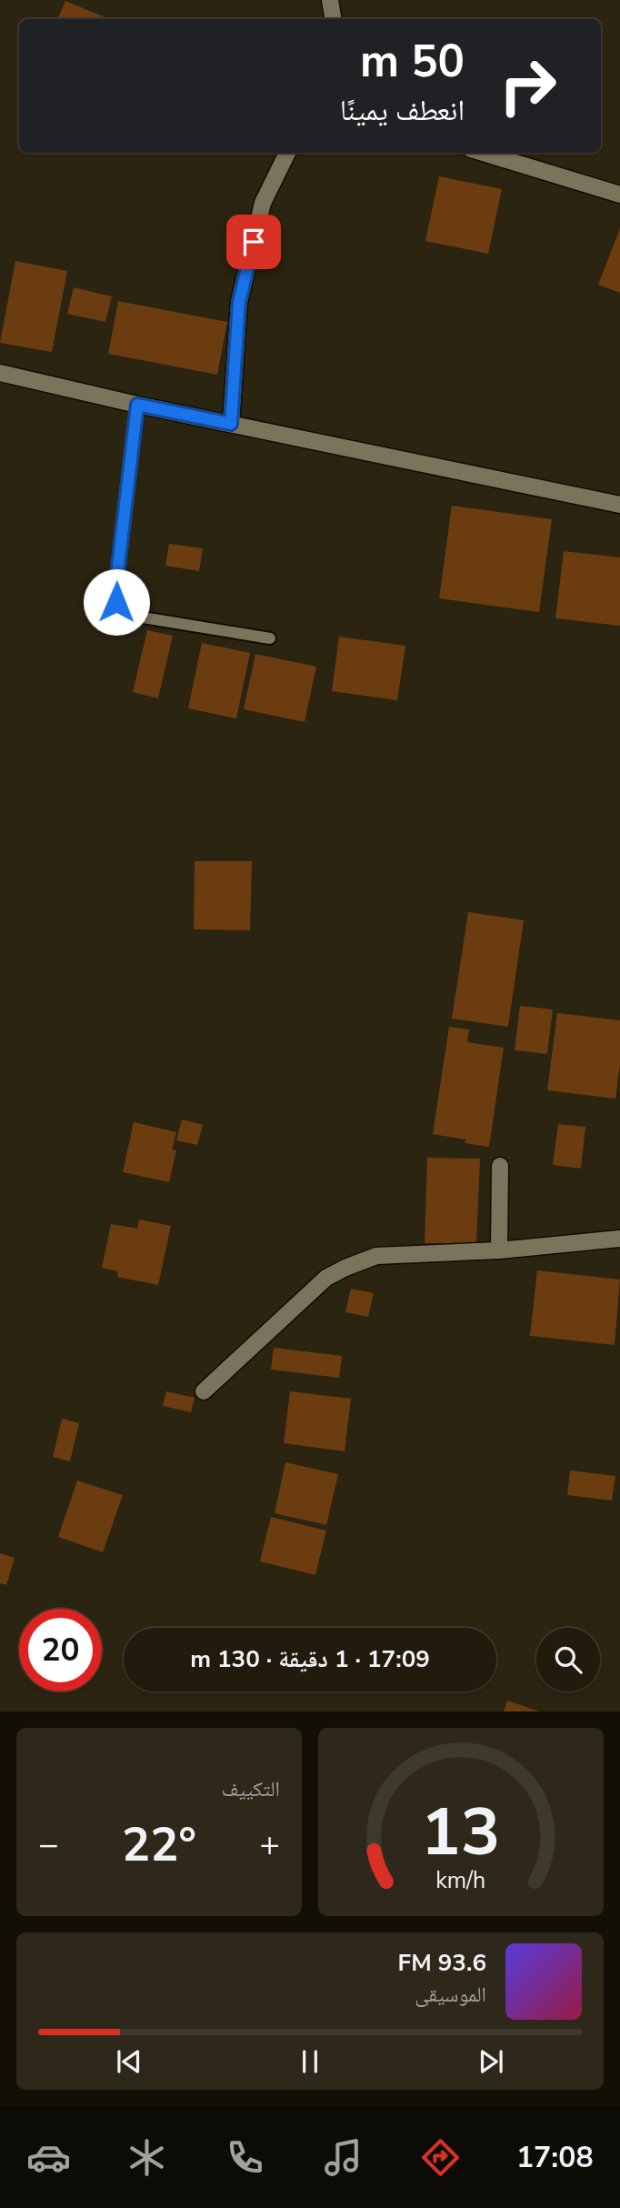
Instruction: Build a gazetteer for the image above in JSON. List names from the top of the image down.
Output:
{
  "page": {
    "turn": ["50 m", "انعطف يمينًا"],
    "limit": "20",
    "trip": "17:09 · 1 دقيقة · 130 m",
    "tile": "التكييف",
    "heat": ["−", "22°", "+"],
    "song": ["93.6 FM", "الموسيقى"],
    "tabs": "17:08",
    "gauge": ["13", "km/h"]
  }
}
